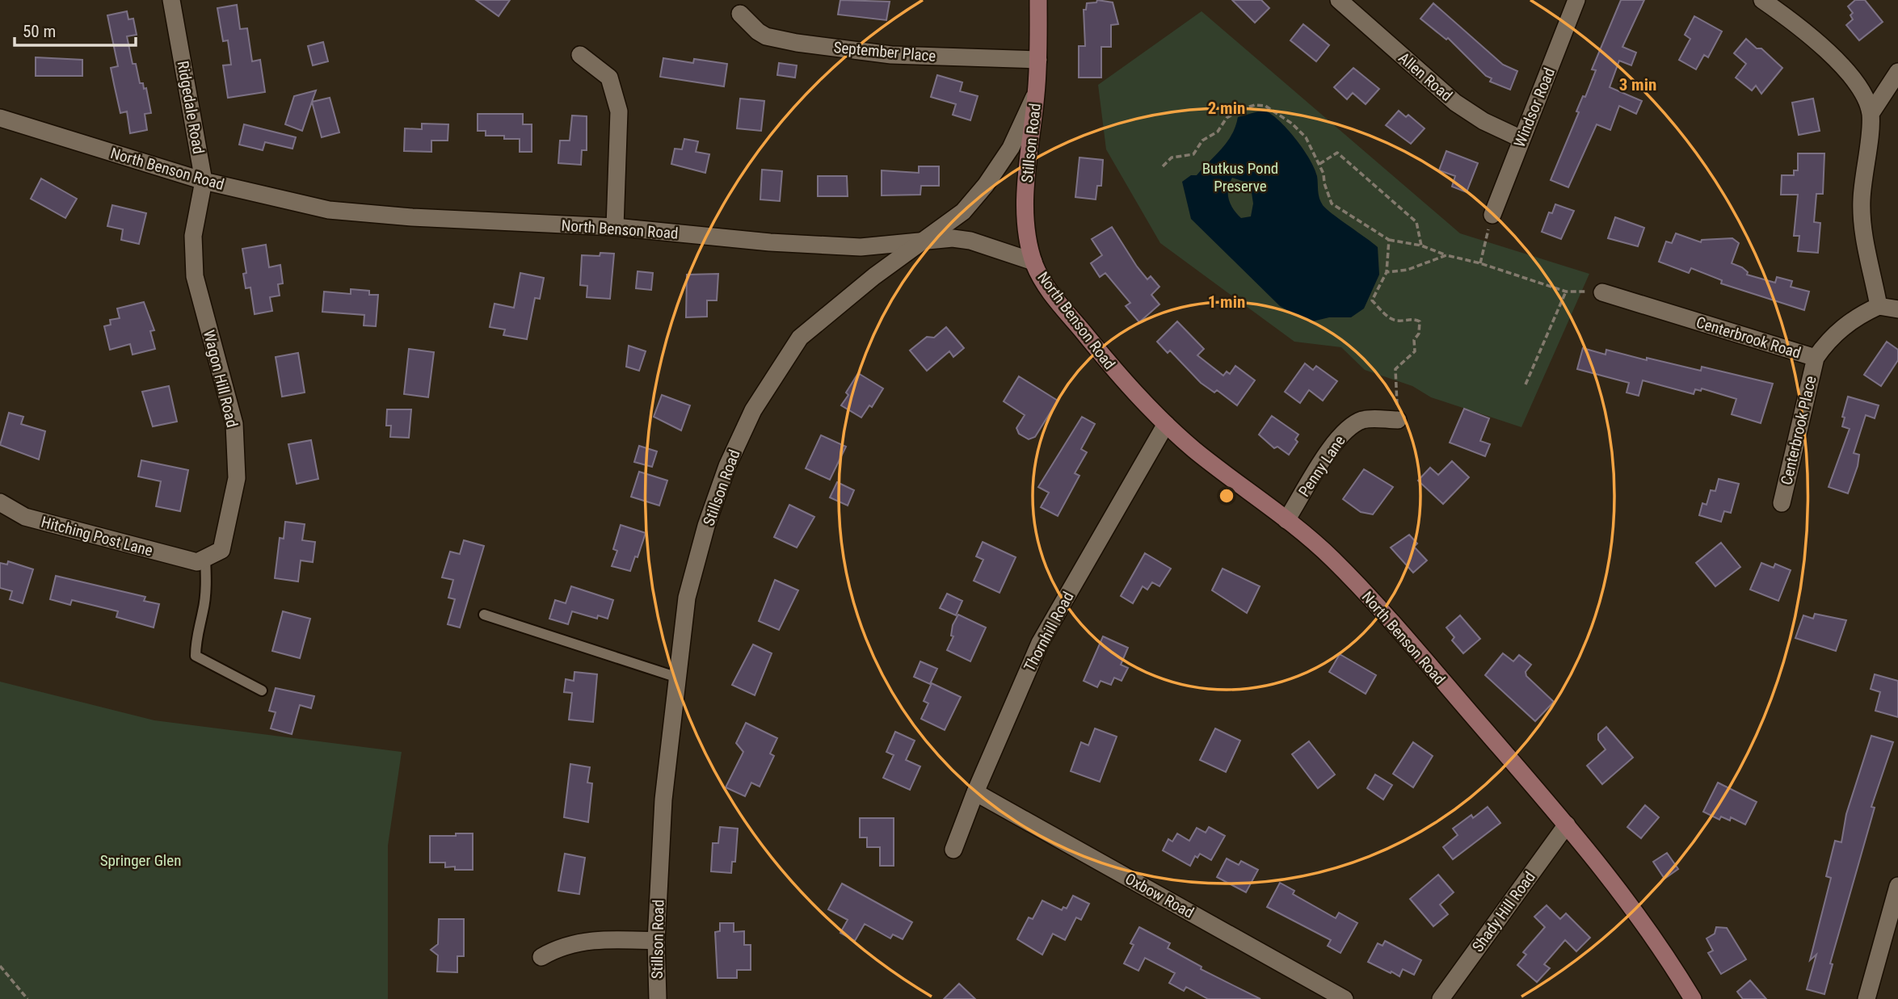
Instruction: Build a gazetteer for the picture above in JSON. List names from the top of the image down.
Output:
{
  "streets": {
    "main road": ["Stillson Road", "North Benson Road"],
    "street": [
      "September Place",
      "Allen Road",
      "Ridgedale Road",
      "Windsor Road",
      "Centerbrook Road",
      "Wagon Hill Road",
      "Centerbrook Place",
      "Penny Lane",
      "Hitching Post Lane",
      "Thornhill Road",
      "Oxbow Road",
      "Shady Hill Road"
    ]
  },
  "crossings": [
    ["September Place", "Stillson Road"],
    ["Allen Road", "Windsor Road"],
    ["Ridgedale Road", "North Benson Road"],
    ["Ridgedale Road", "Wagon Hill Road"],
    ["Stillson Road", "North Benson Road"],
    ["North Benson Road", "Wagon Hill Road"],
    ["North Benson Road", "Penny Lane"],
    ["North Benson Road", "Thornhill Road"],
    ["North Benson Road", "Shady Hill Road"],
    ["Centerbrook Road", "Centerbrook Place"],
    ["Wagon Hill Road", "Hitching Post Lane"],
    ["Thornhill Road", "Oxbow Road"]
  ],
  "parks": ["Butkus Pond Preserve", "Springer Glen"],
  "scale_bar": "50 m",
  "rings": ["3 min", "2 min", "1 min"]
}
